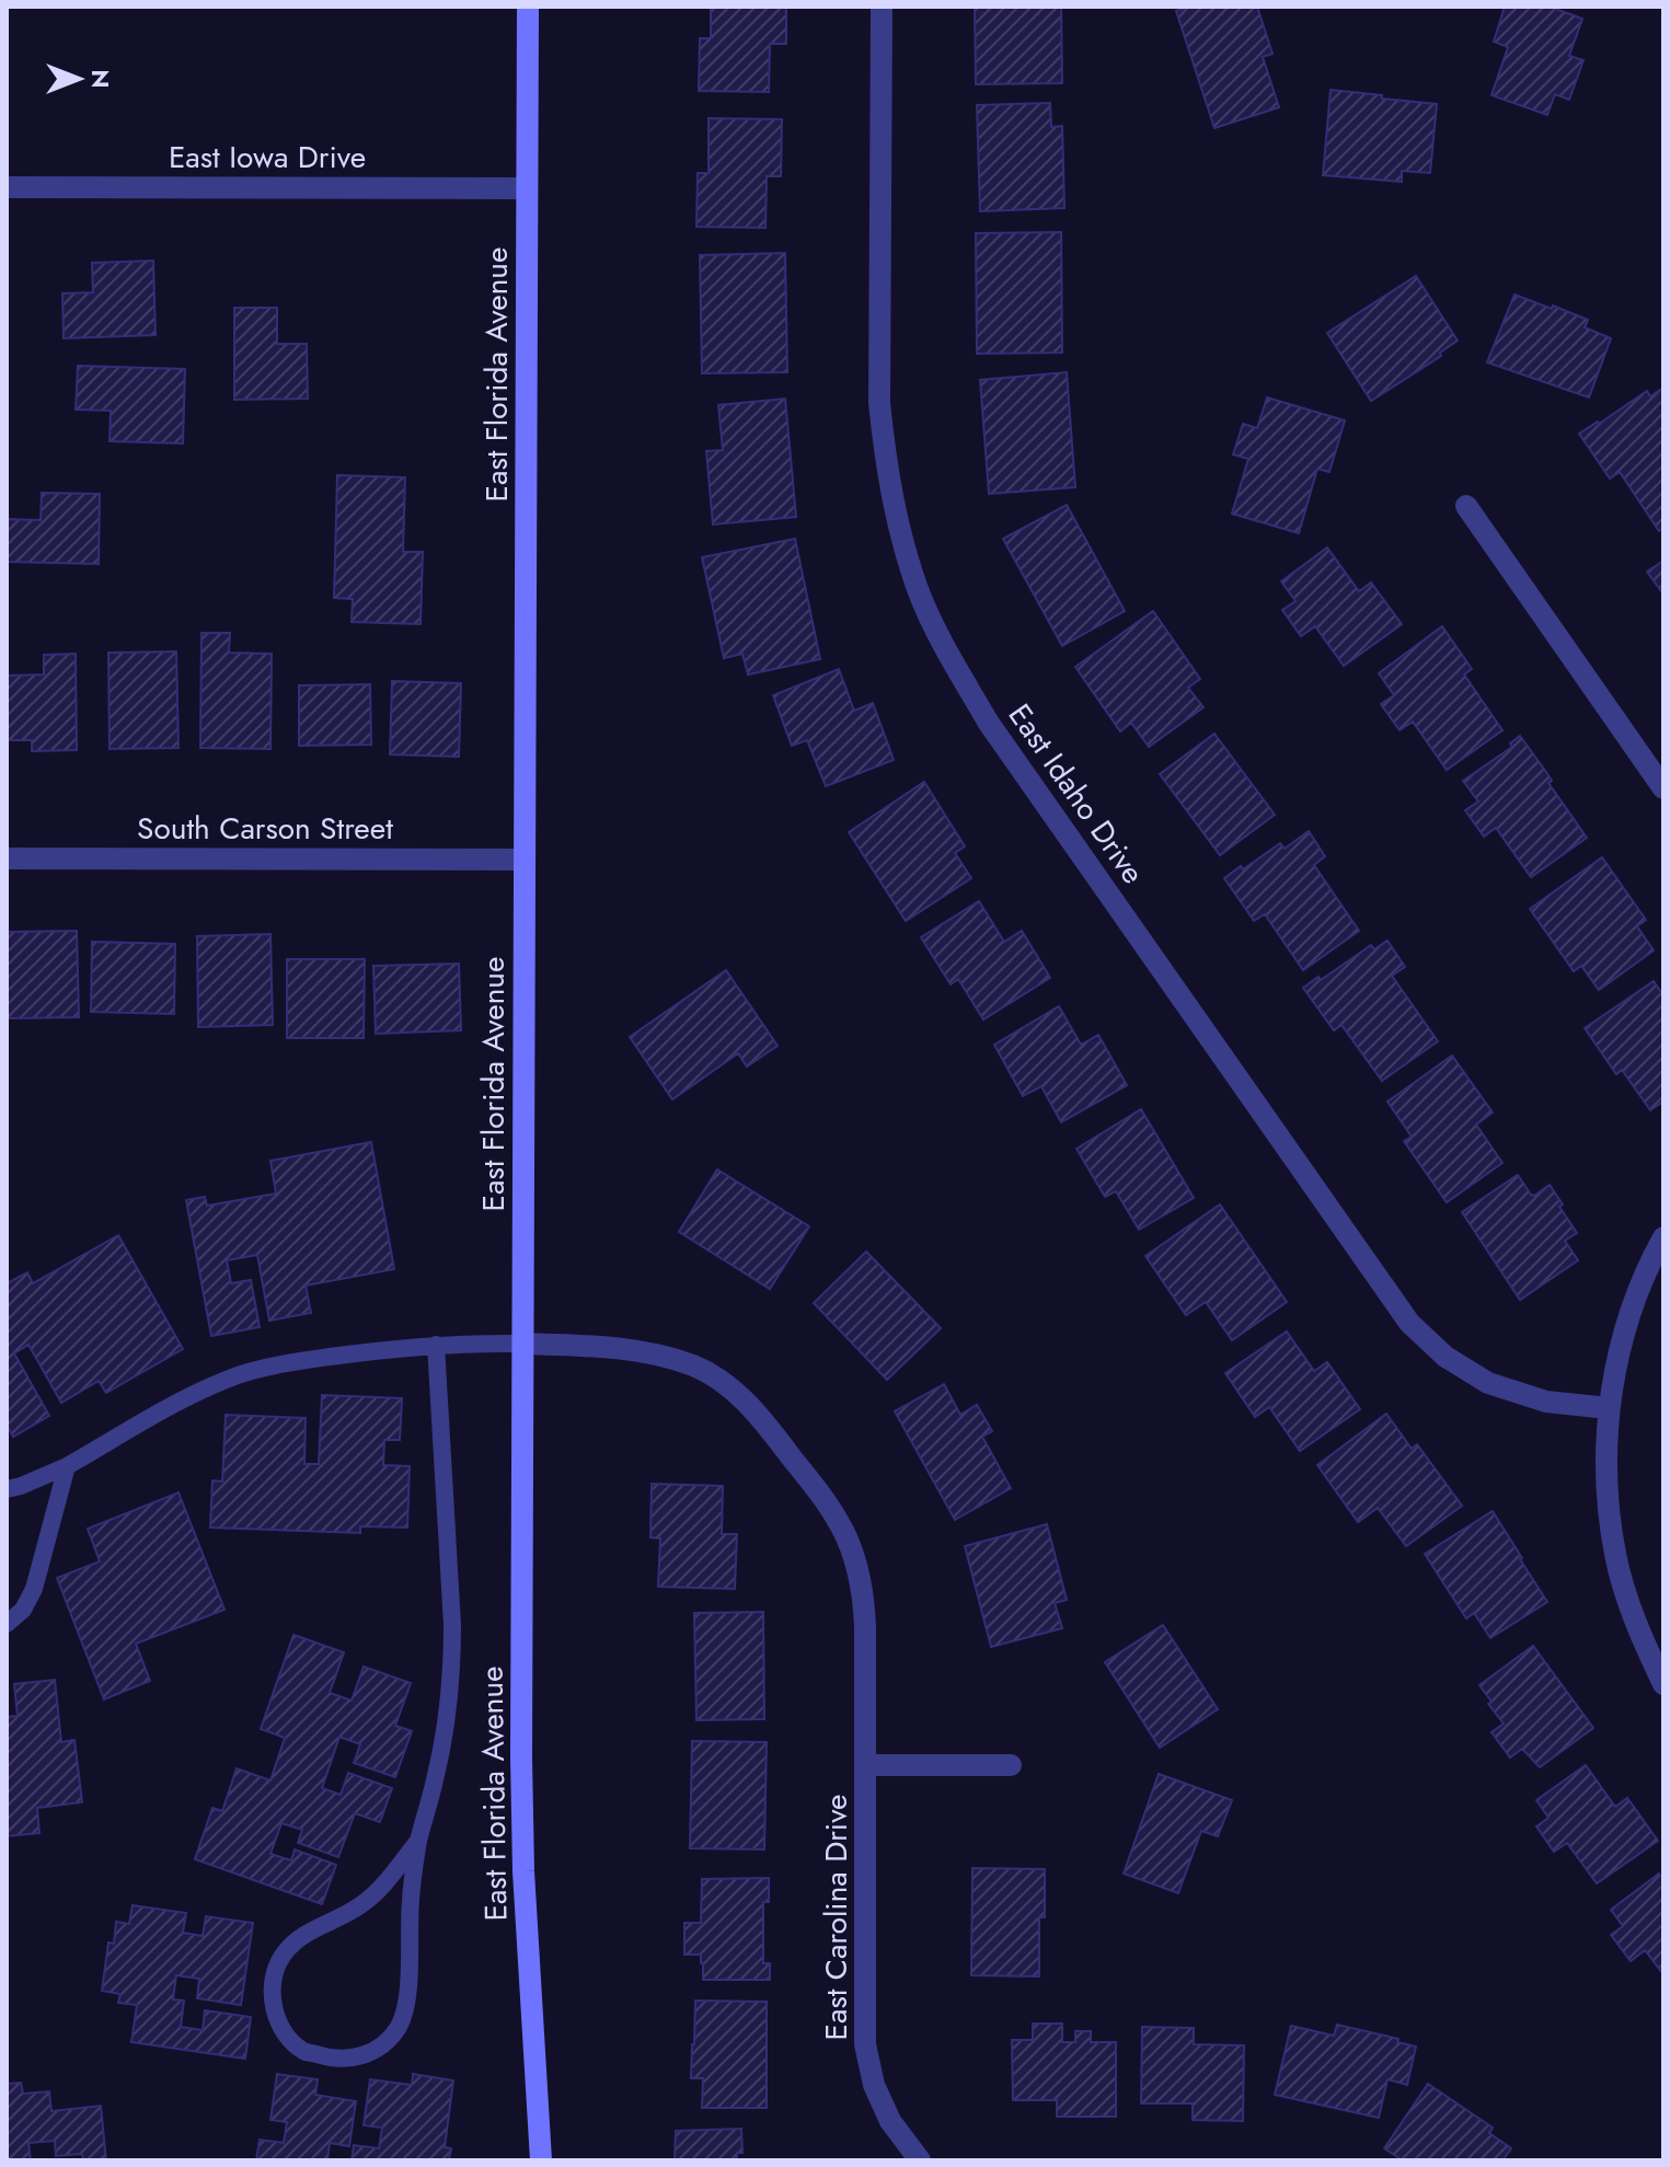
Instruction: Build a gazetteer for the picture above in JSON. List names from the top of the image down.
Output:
{
  "streets": {
    "street": [
      "East Iowa Drive",
      "East Florida Avenue",
      "East Idaho Drive",
      "South Carson Street",
      "East Carolina Drive"
    ]
  },
  "crossings": [
    ["East Iowa Drive", "East Florida Avenue"],
    ["East Florida Avenue", "South Carson Street"],
    ["East Florida Avenue", "East Carolina Drive"]
  ],
  "north": "right"
}
